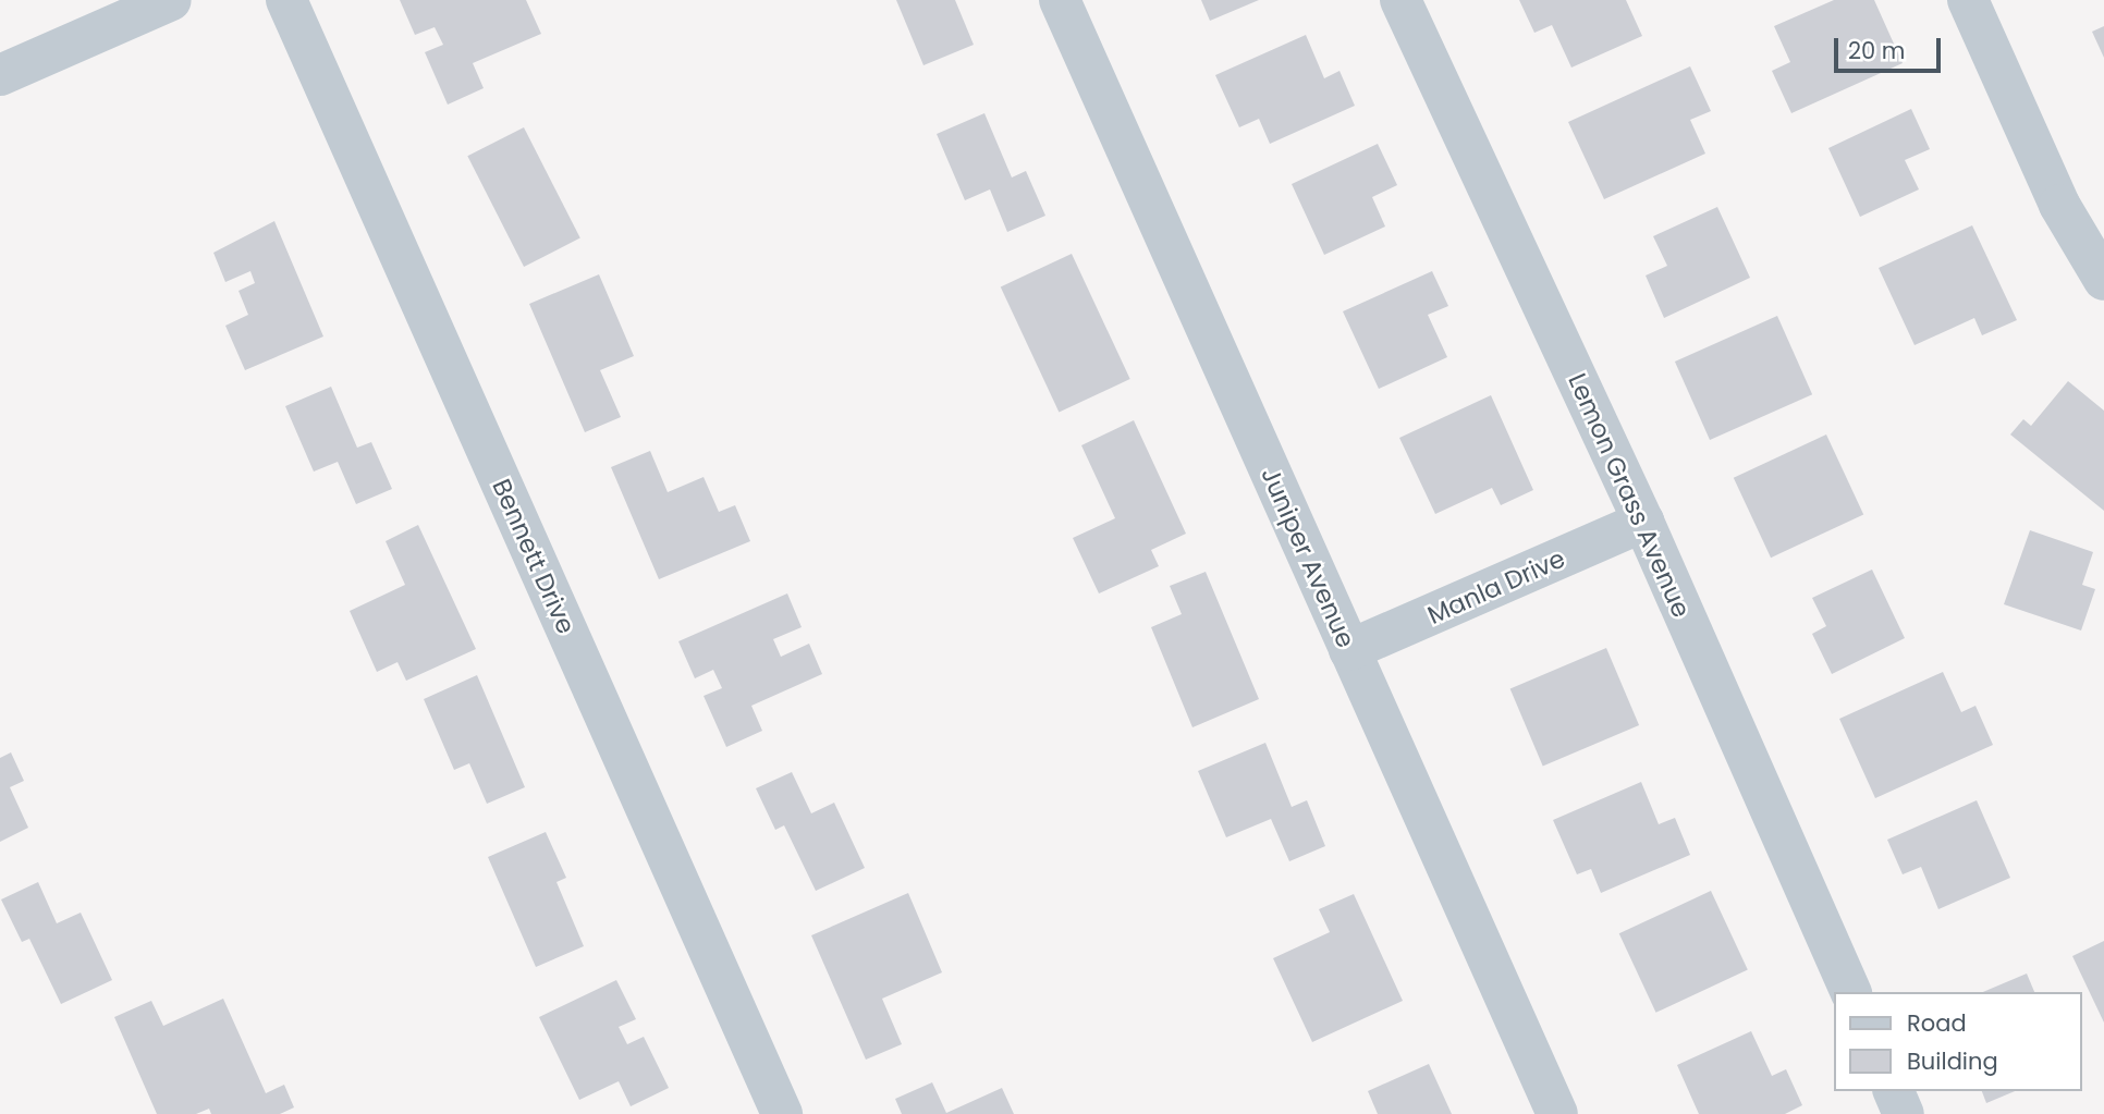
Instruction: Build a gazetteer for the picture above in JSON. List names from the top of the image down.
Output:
{
  "streets": {
    "street": [
      "Lemon Grass Avenue",
      "Bennett Drive",
      "Juniper Avenue",
      "Manla Drive"
    ]
  },
  "crossings": [
    ["Lemon Grass Avenue", "Manla Drive"],
    ["Juniper Avenue", "Manla Drive"]
  ],
  "legend": ["Road", "Building"],
  "scale_bar": "20 m"
}
